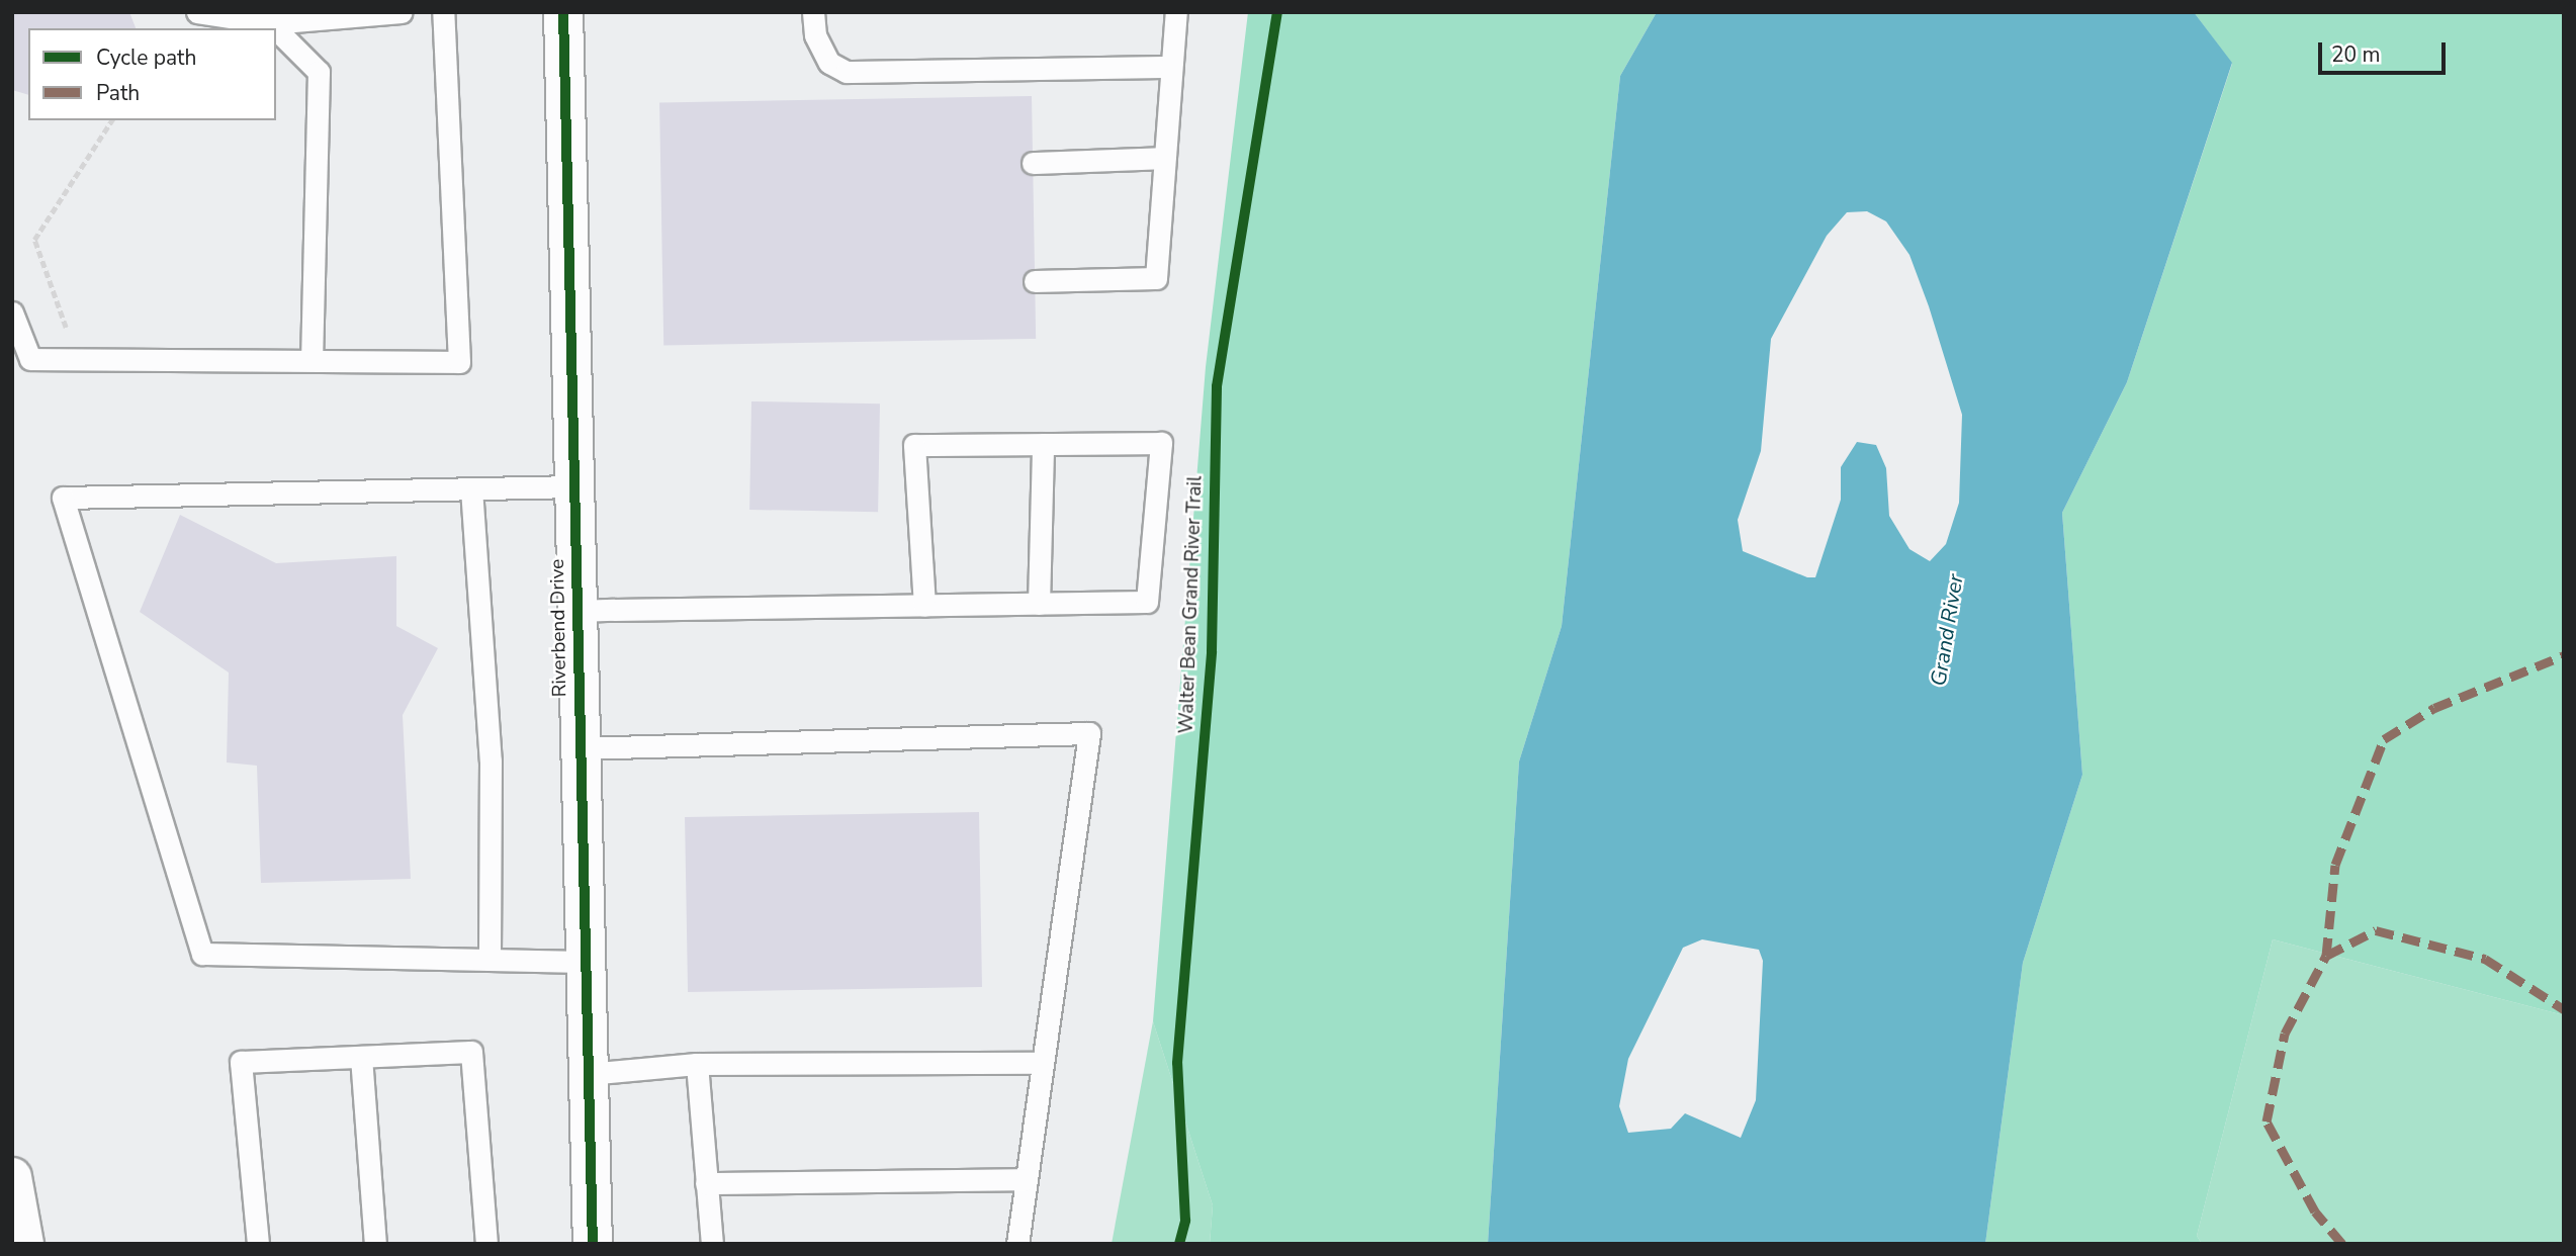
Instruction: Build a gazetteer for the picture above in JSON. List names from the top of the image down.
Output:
{
  "streets": {
    "main road": ["Riverbend Drive"],
    "cycle path": ["Walter Bean Grand River Trail"]
  },
  "water": ["Grand River"],
  "legend": ["Cycle path", "Path"],
  "scale_bar": "20 m"
}
